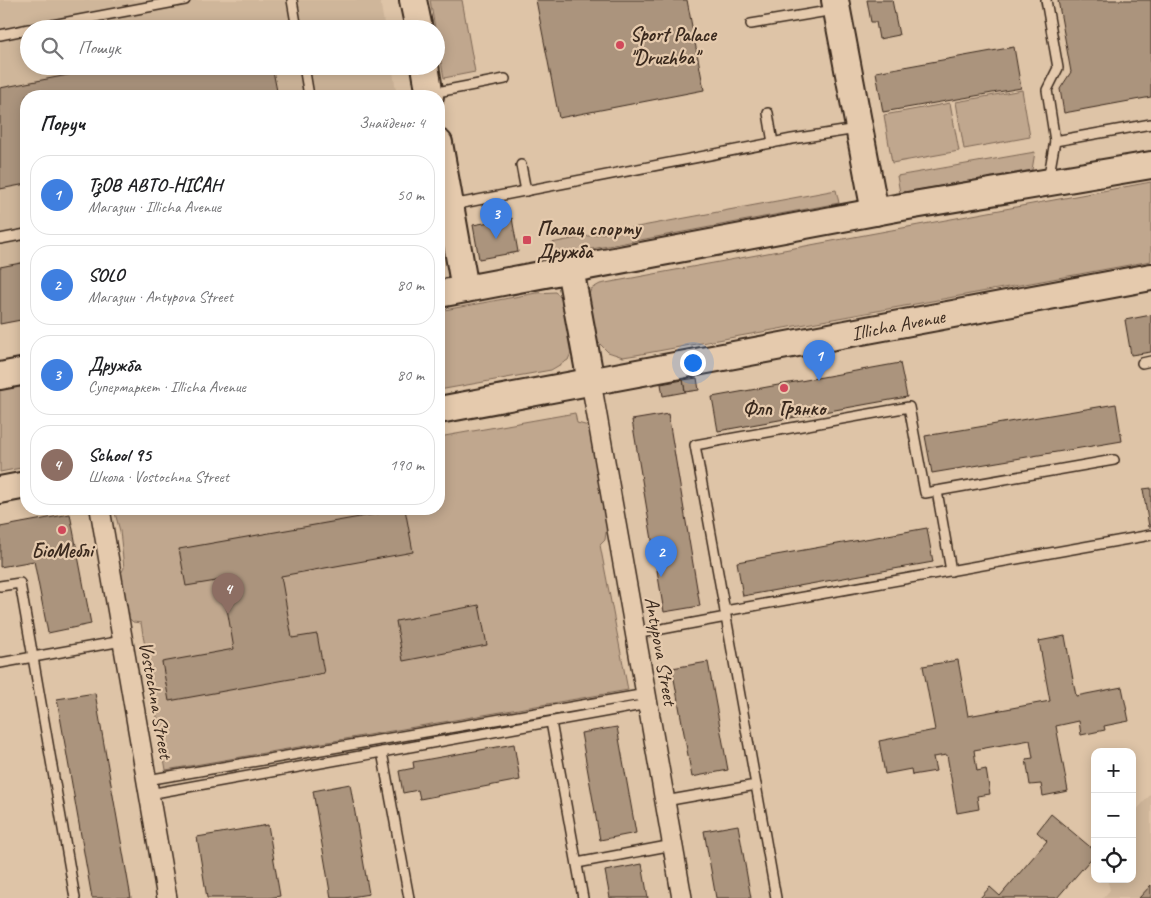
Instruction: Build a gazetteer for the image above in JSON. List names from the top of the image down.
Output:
{
  "streets": {
    "main road": ["Illicha Avenue"],
    "street": ["Antypova Street", "Vostochna Street"]
  },
  "crossings": [
    ["Illicha Avenue", "Antypova Street"]
  ],
  "places": {
    "other": ["Sport Palace \"Druzhba\"", "Флп Грянко", "БіоМеблі"],
    "transit": ["Палац спорту Дружба"]
  },
  "page": {
    "search": "Пошук",
    "heading": ["Поруч", "Знайдено: 4"],
    "list": [
      {
        "mark": "1",
        "name": "ТзОВ АВТО-НІСАН",
        "note": "Магазин · Illicha Avenue",
        "value": "50 m"
      },
      {
        "mark": "2",
        "name": "SOLO",
        "note": "Магазин · Antypova Street",
        "value": "80 m"
      },
      {
        "mark": "3",
        "name": "Дружба",
        "note": "Супермаркет · Illicha Avenue",
        "value": "80 m"
      },
      {
        "mark": "4",
        "name": "School 95",
        "note": "Школа · Vostochna Street",
        "value": "190 m"
      }
    ],
    "pins": [
      "3",
      "1",
      "2",
      "4"
    ],
    "map_buttons": ["+", "−"]
  }
}
